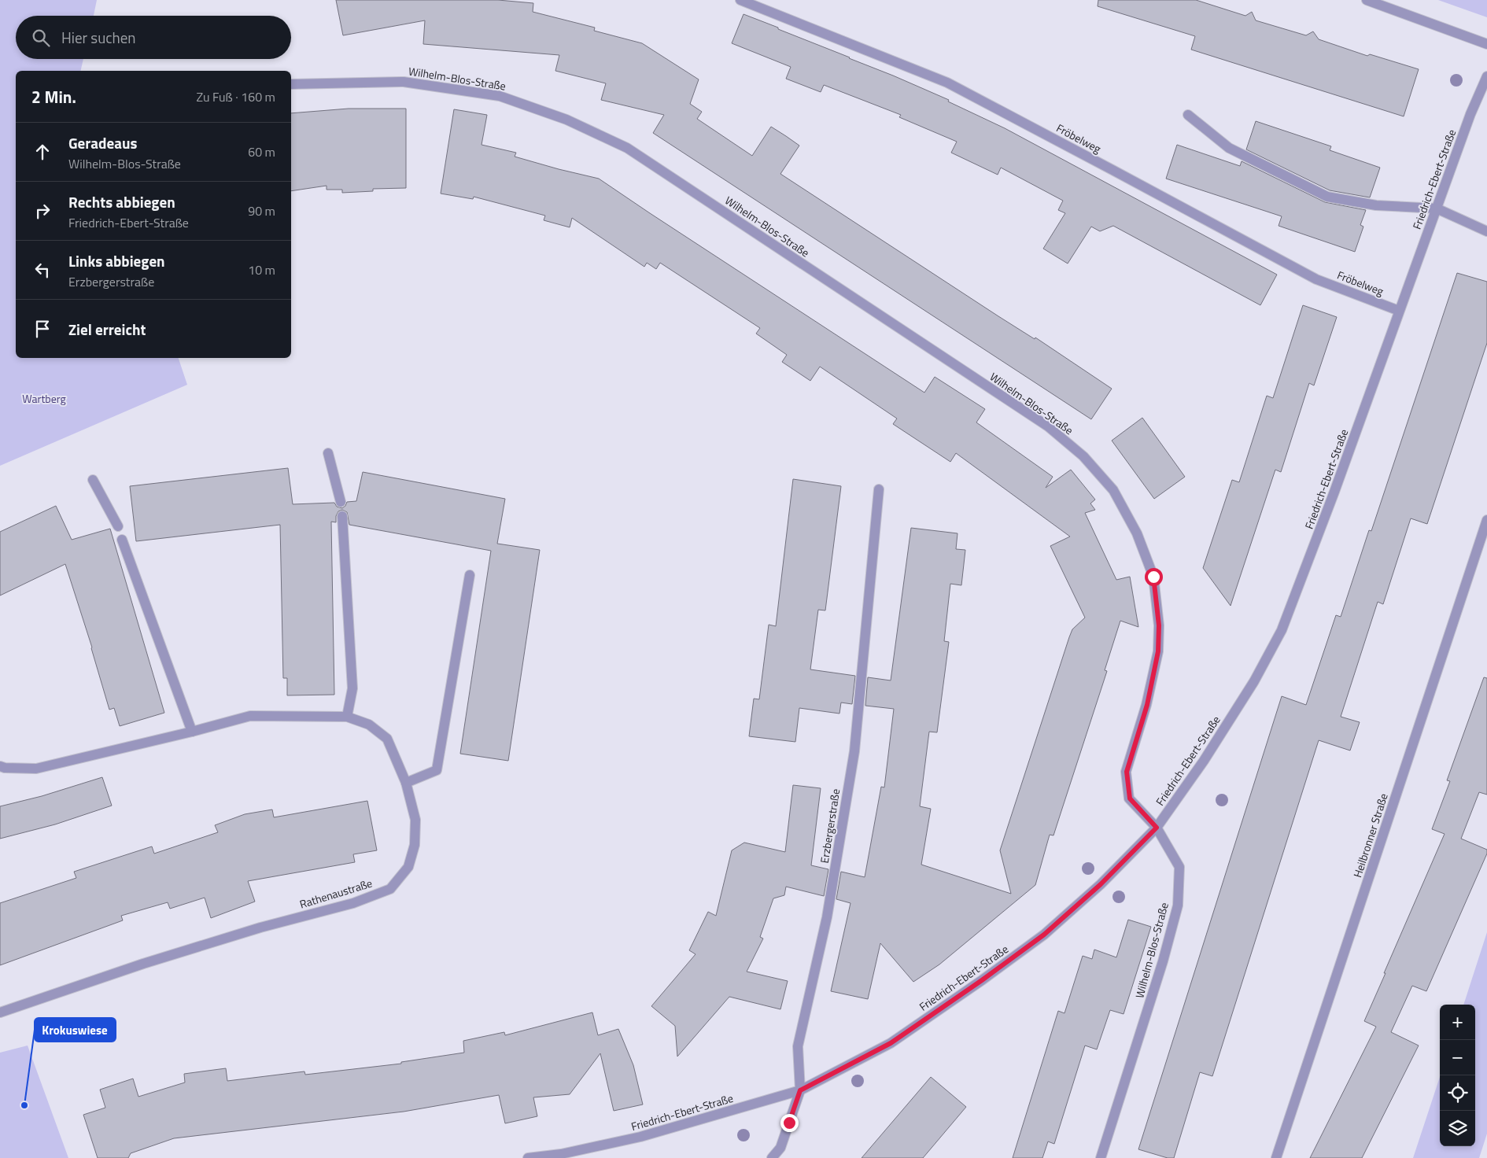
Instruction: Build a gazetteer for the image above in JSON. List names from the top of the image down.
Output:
{
  "streets": {
    "street": [
      "Wilhelm-Blos-Straße",
      "Fröbelweg",
      "Friedrich-Ebert-Straße",
      "Erzbergerstraße",
      "Heilbronner Straße",
      "Rathenaustraße"
    ]
  },
  "crossings": [
    ["Wilhelm-Blos-Straße", "Friedrich-Ebert-Straße"],
    ["Fröbelweg", "Friedrich-Ebert-Straße"],
    ["Friedrich-Ebert-Straße", "Erzbergerstraße"]
  ],
  "parks": ["Wartberg"],
  "places": ["Krokuswiese"],
  "page": {
    "search": "Hier suchen",
    "heading": ["2 Min.", "Zu Fuß · 160 m"],
    "list": [
      ["Geradeaus", "Wilhelm-Blos-Straße", "60 m"],
      ["Rechts abbiegen", "Friedrich-Ebert-Straße", "90 m"],
      ["Links abbiegen", "Erzbergerstraße", "10 m"],
      "Ziel erreicht"
    ],
    "map_buttons": ["+", "−"]
  }
}
